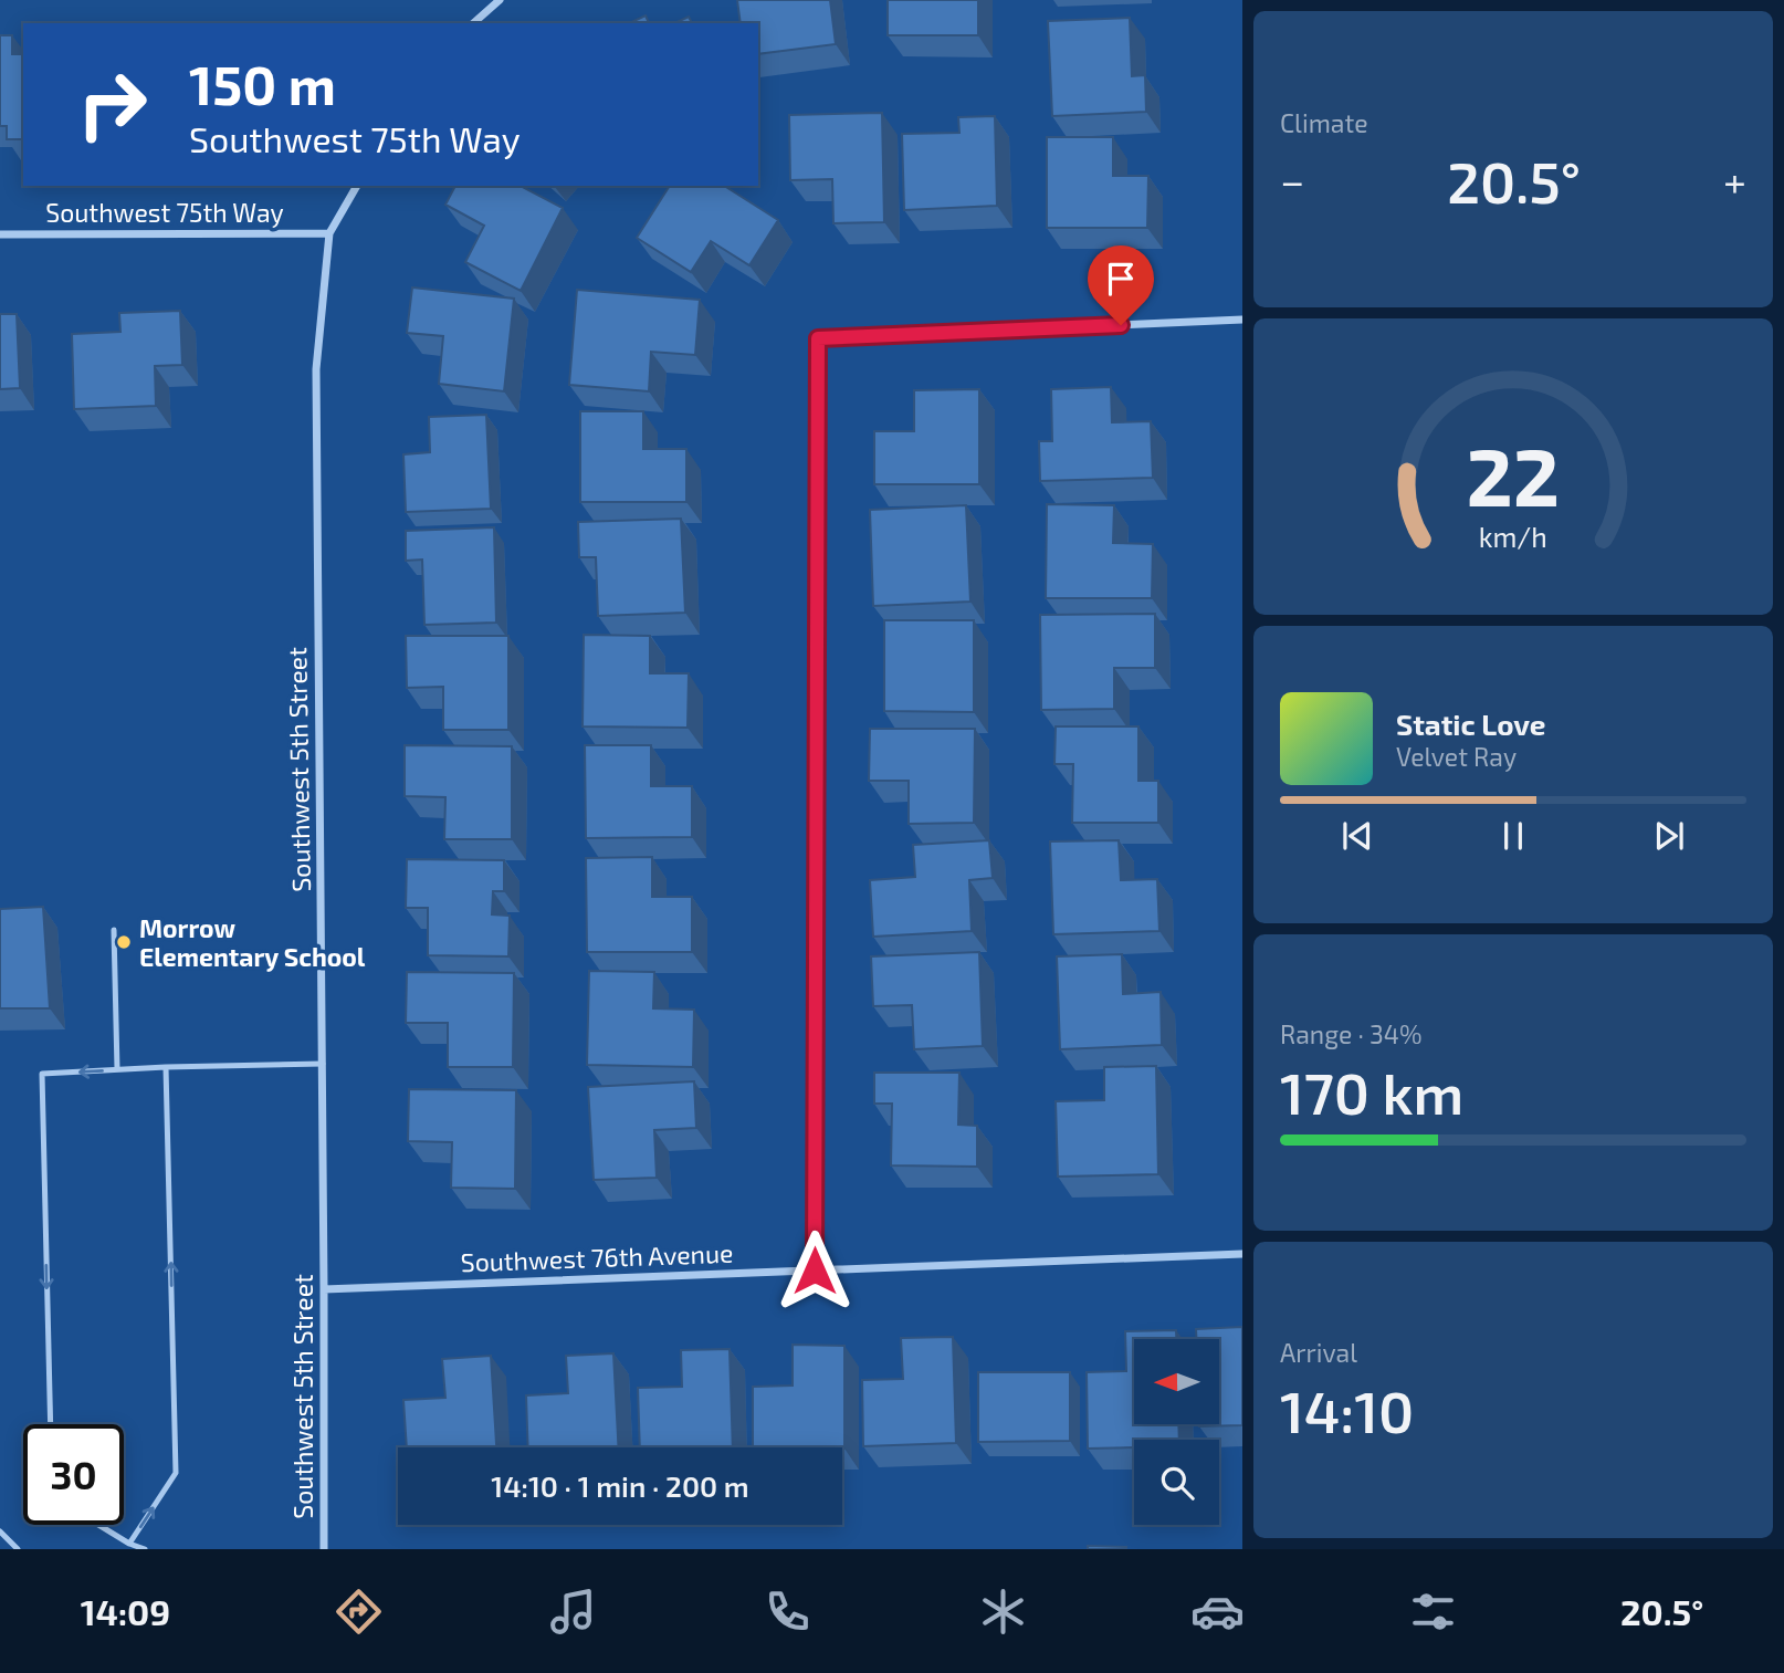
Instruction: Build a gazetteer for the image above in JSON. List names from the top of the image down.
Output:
{
  "streets": {
    "street": ["Southwest 75th Way", "Southwest 5th Street", "Southwest 76th Avenue"]
  },
  "crossings": [
    ["Southwest 75th Way", "Southwest 5th Street"],
    ["Southwest 5th Street", "Southwest 76th Avenue"]
  ],
  "places": ["Morrow Elementary School"],
  "north": "left",
  "page": {
    "tile": [
      "Climate",
      ["Range · 34%", "170 km"],
      ["Arrival", "14:10"]
    ],
    "turn": ["150 m", "Southwest 75th Way"],
    "heat": ["−", "20.5°", "+"],
    "song": ["Static Love", "Velvet Ray"],
    "limit": "30",
    "trip": "14:10 · 1 min · 200 m",
    "tabs": ["14:09", "20.5°"],
    "gauge": ["22", "km/h"]
  }
}
